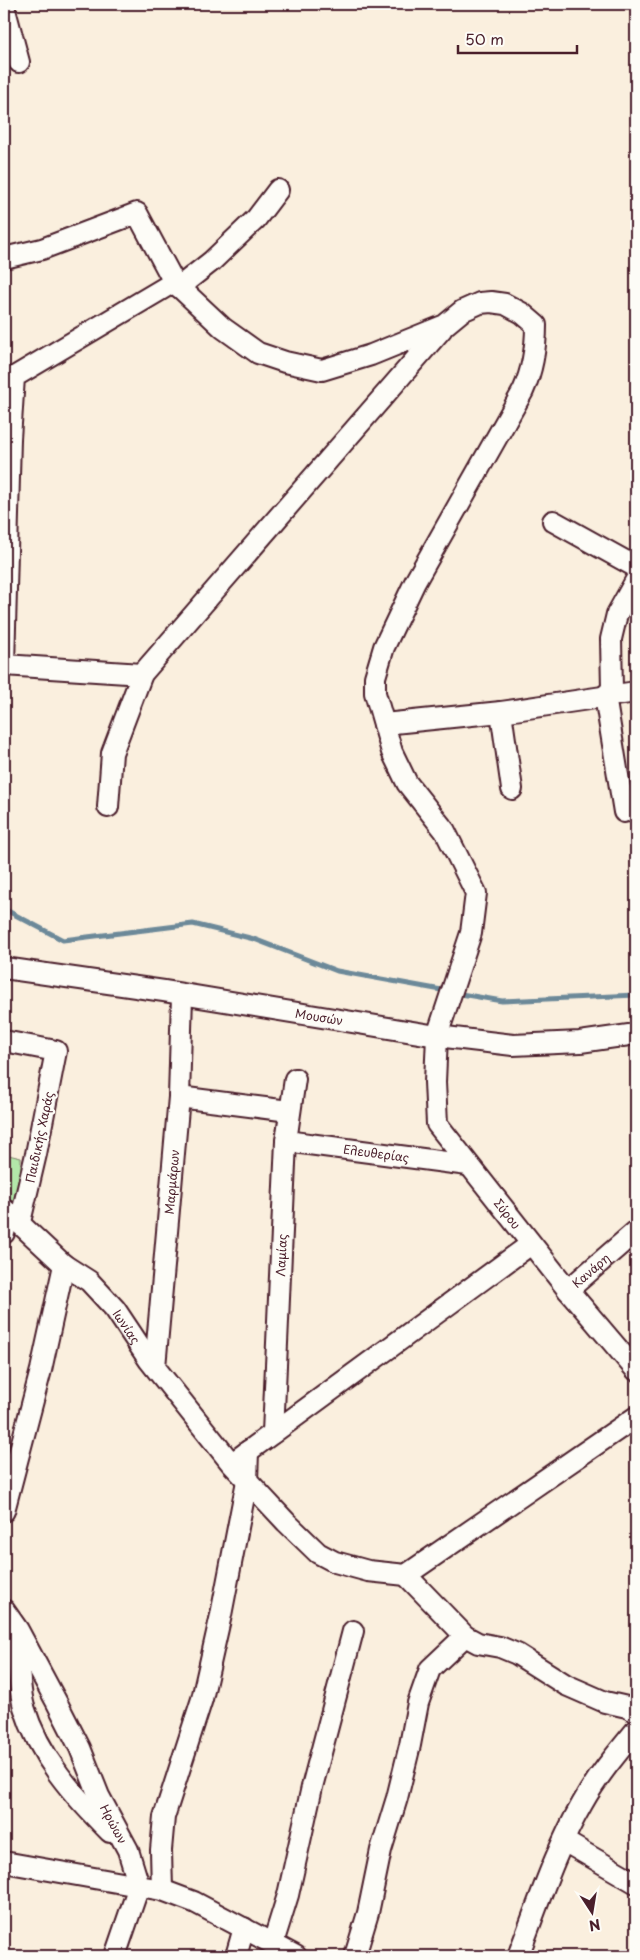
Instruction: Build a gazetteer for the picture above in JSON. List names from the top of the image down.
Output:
{
  "streets": {
    "street": [
      "Μουσών",
      "Παιδικής Χαράς",
      "Ελευθερίας",
      "Μαρμάρων",
      "Σύρου",
      "Λαμίας",
      "Κανάρη",
      "Ιωνίας",
      "Ηρώων"
    ]
  },
  "crossings": [
    ["Μουσών", "Μαρμάρων"],
    ["Μουσών", "Σύρου"],
    ["Παιδικής Χαράς", "Ιωνίας"],
    ["Ελευθερίας", "Σύρου"],
    ["Ελευθερίας", "Λαμίας"],
    ["Μαρμάρων", "Ιωνίας"],
    ["Σύρου", "Κανάρη"]
  ],
  "scale_bar": "50 m",
  "north": "bottom"
}
